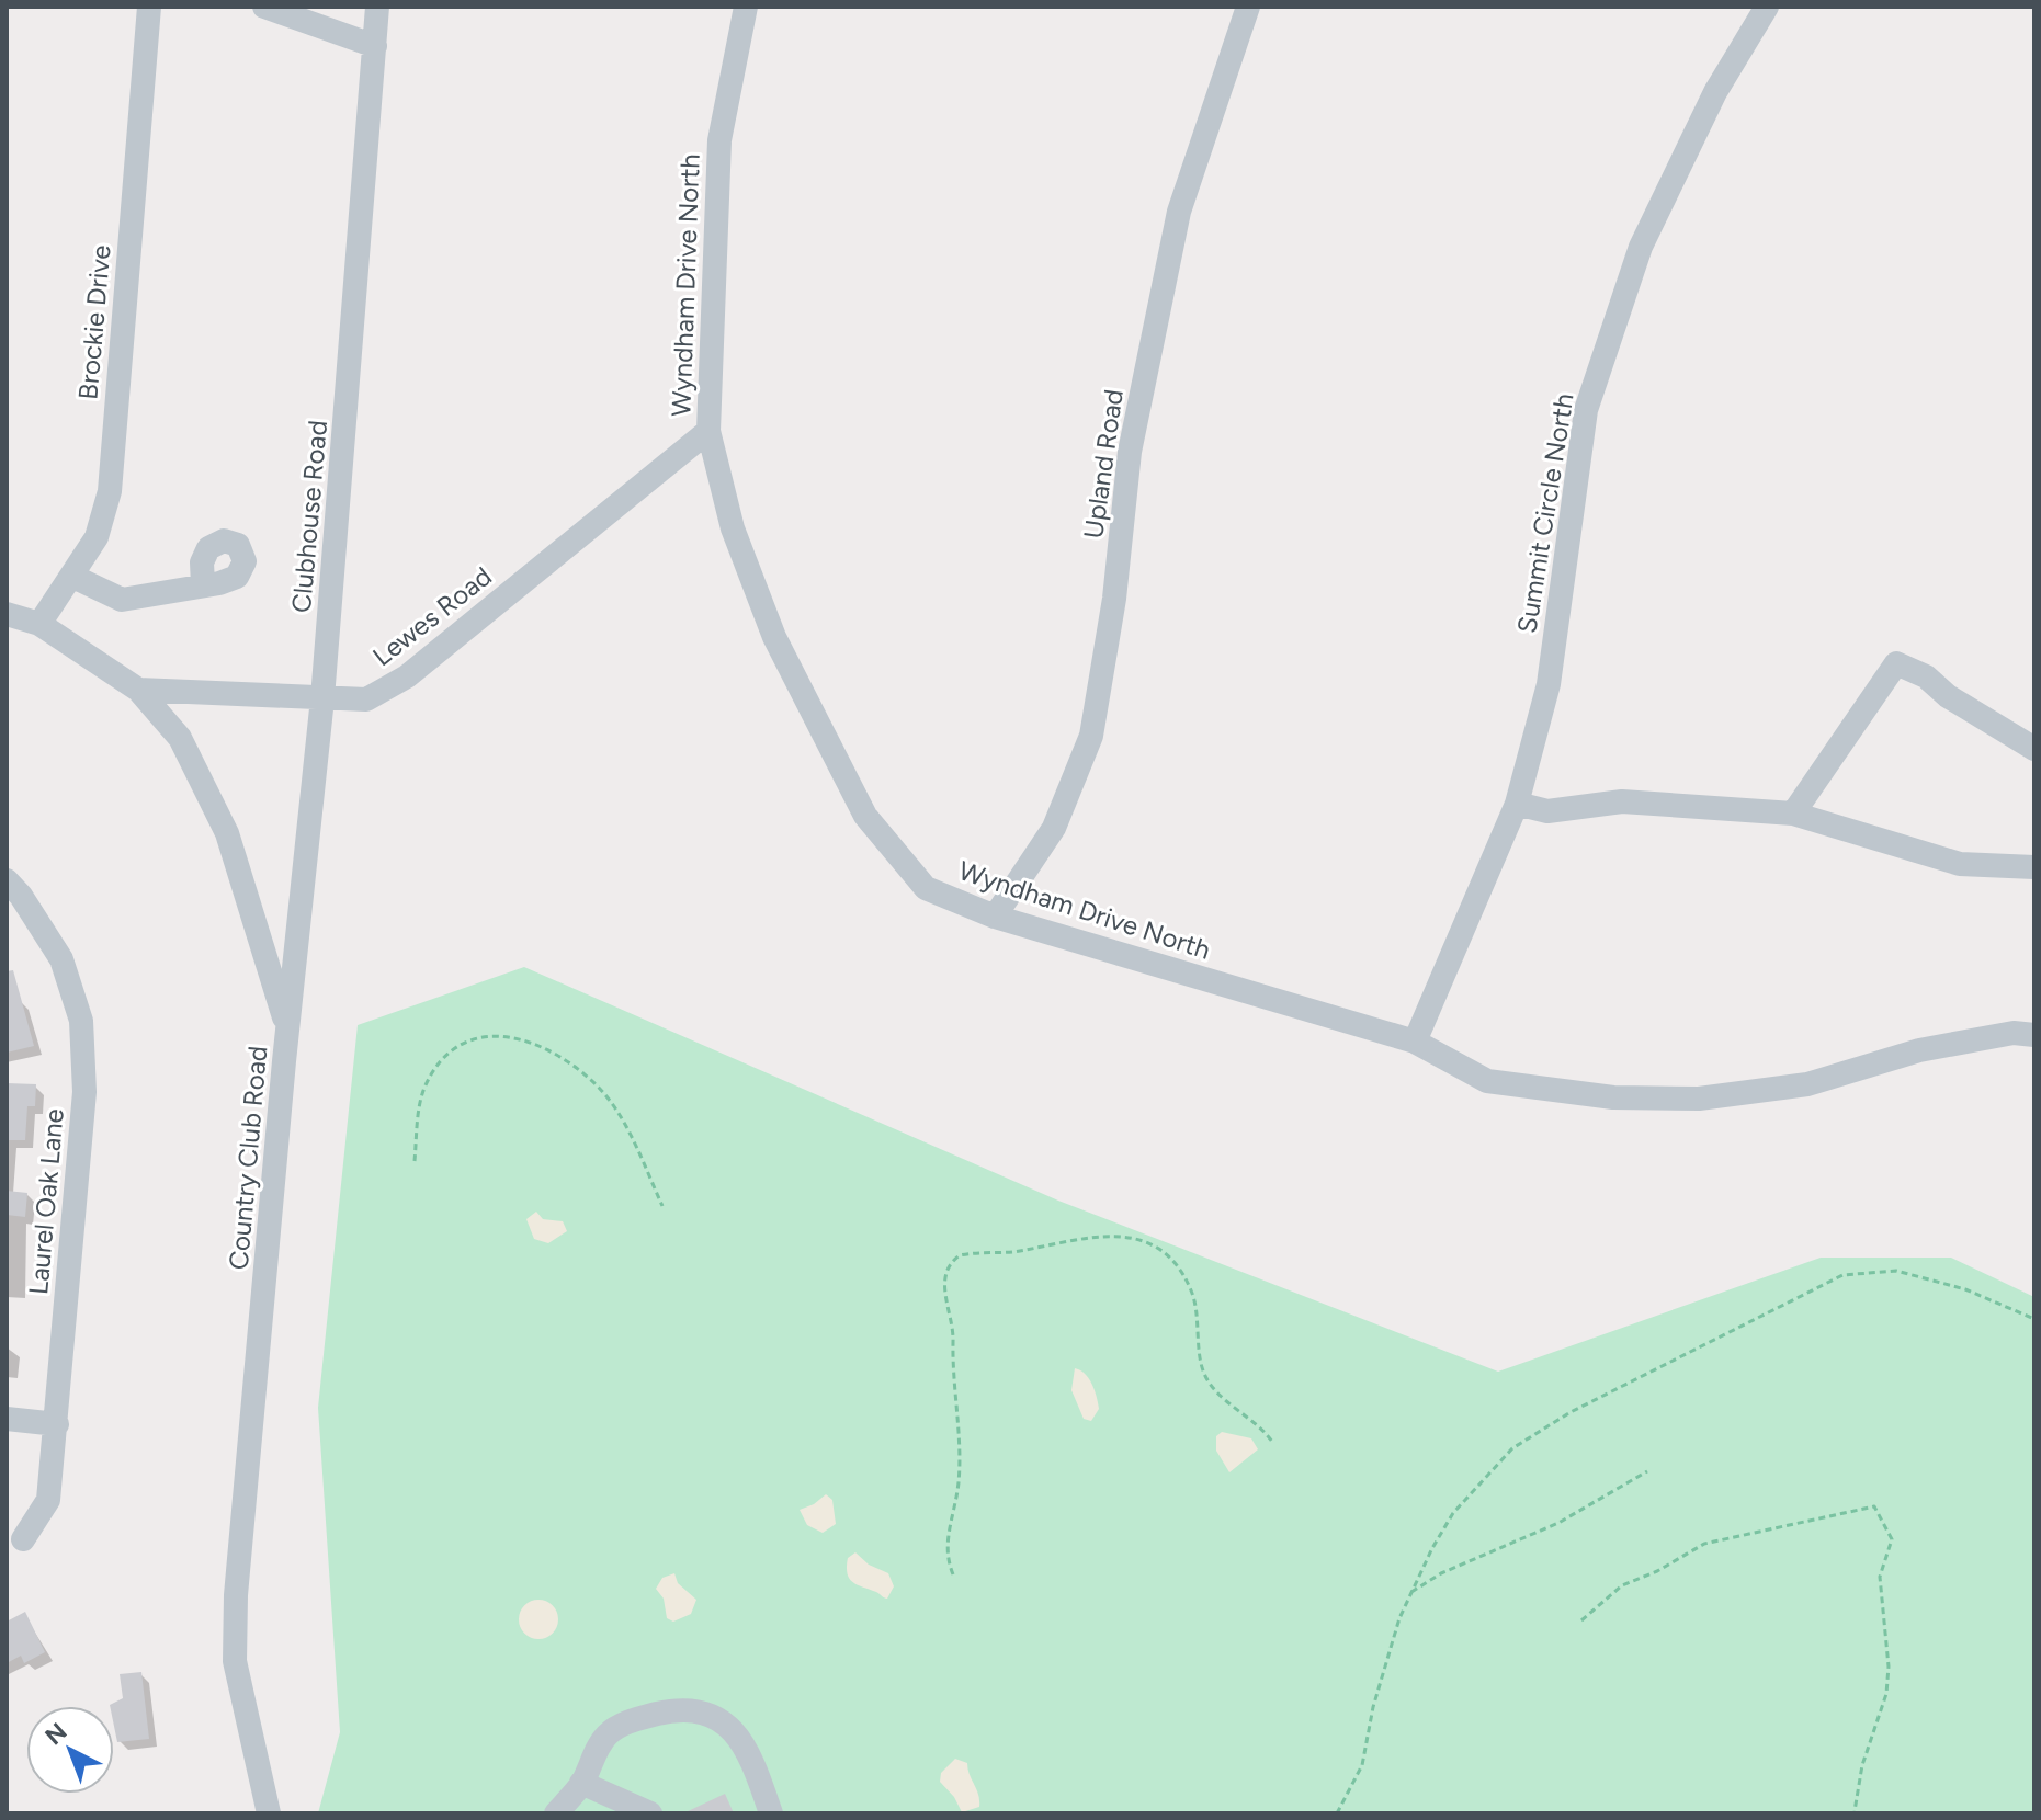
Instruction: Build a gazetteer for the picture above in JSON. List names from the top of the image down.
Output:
{
  "streets": {
    "street": [
      "Wyndham Drive North",
      "Brockie Drive",
      "Upland Road",
      "Summit Circle North",
      "Clubhouse Road",
      "Lewes Road",
      "Country Club Road",
      "Laurel Oak Lane"
    ]
  },
  "crossings": [
    ["Wyndham Drive North", "Upland Road"],
    ["Wyndham Drive North", "Summit Circle North"],
    ["Wyndham Drive North", "Lewes Road"],
    ["Brockie Drive", "Country Club Road"],
    ["Clubhouse Road", "Lewes Road"],
    ["Clubhouse Road", "Country Club Road"],
    ["Lewes Road", "Country Club Road"]
  ],
  "north": "top left"
}
